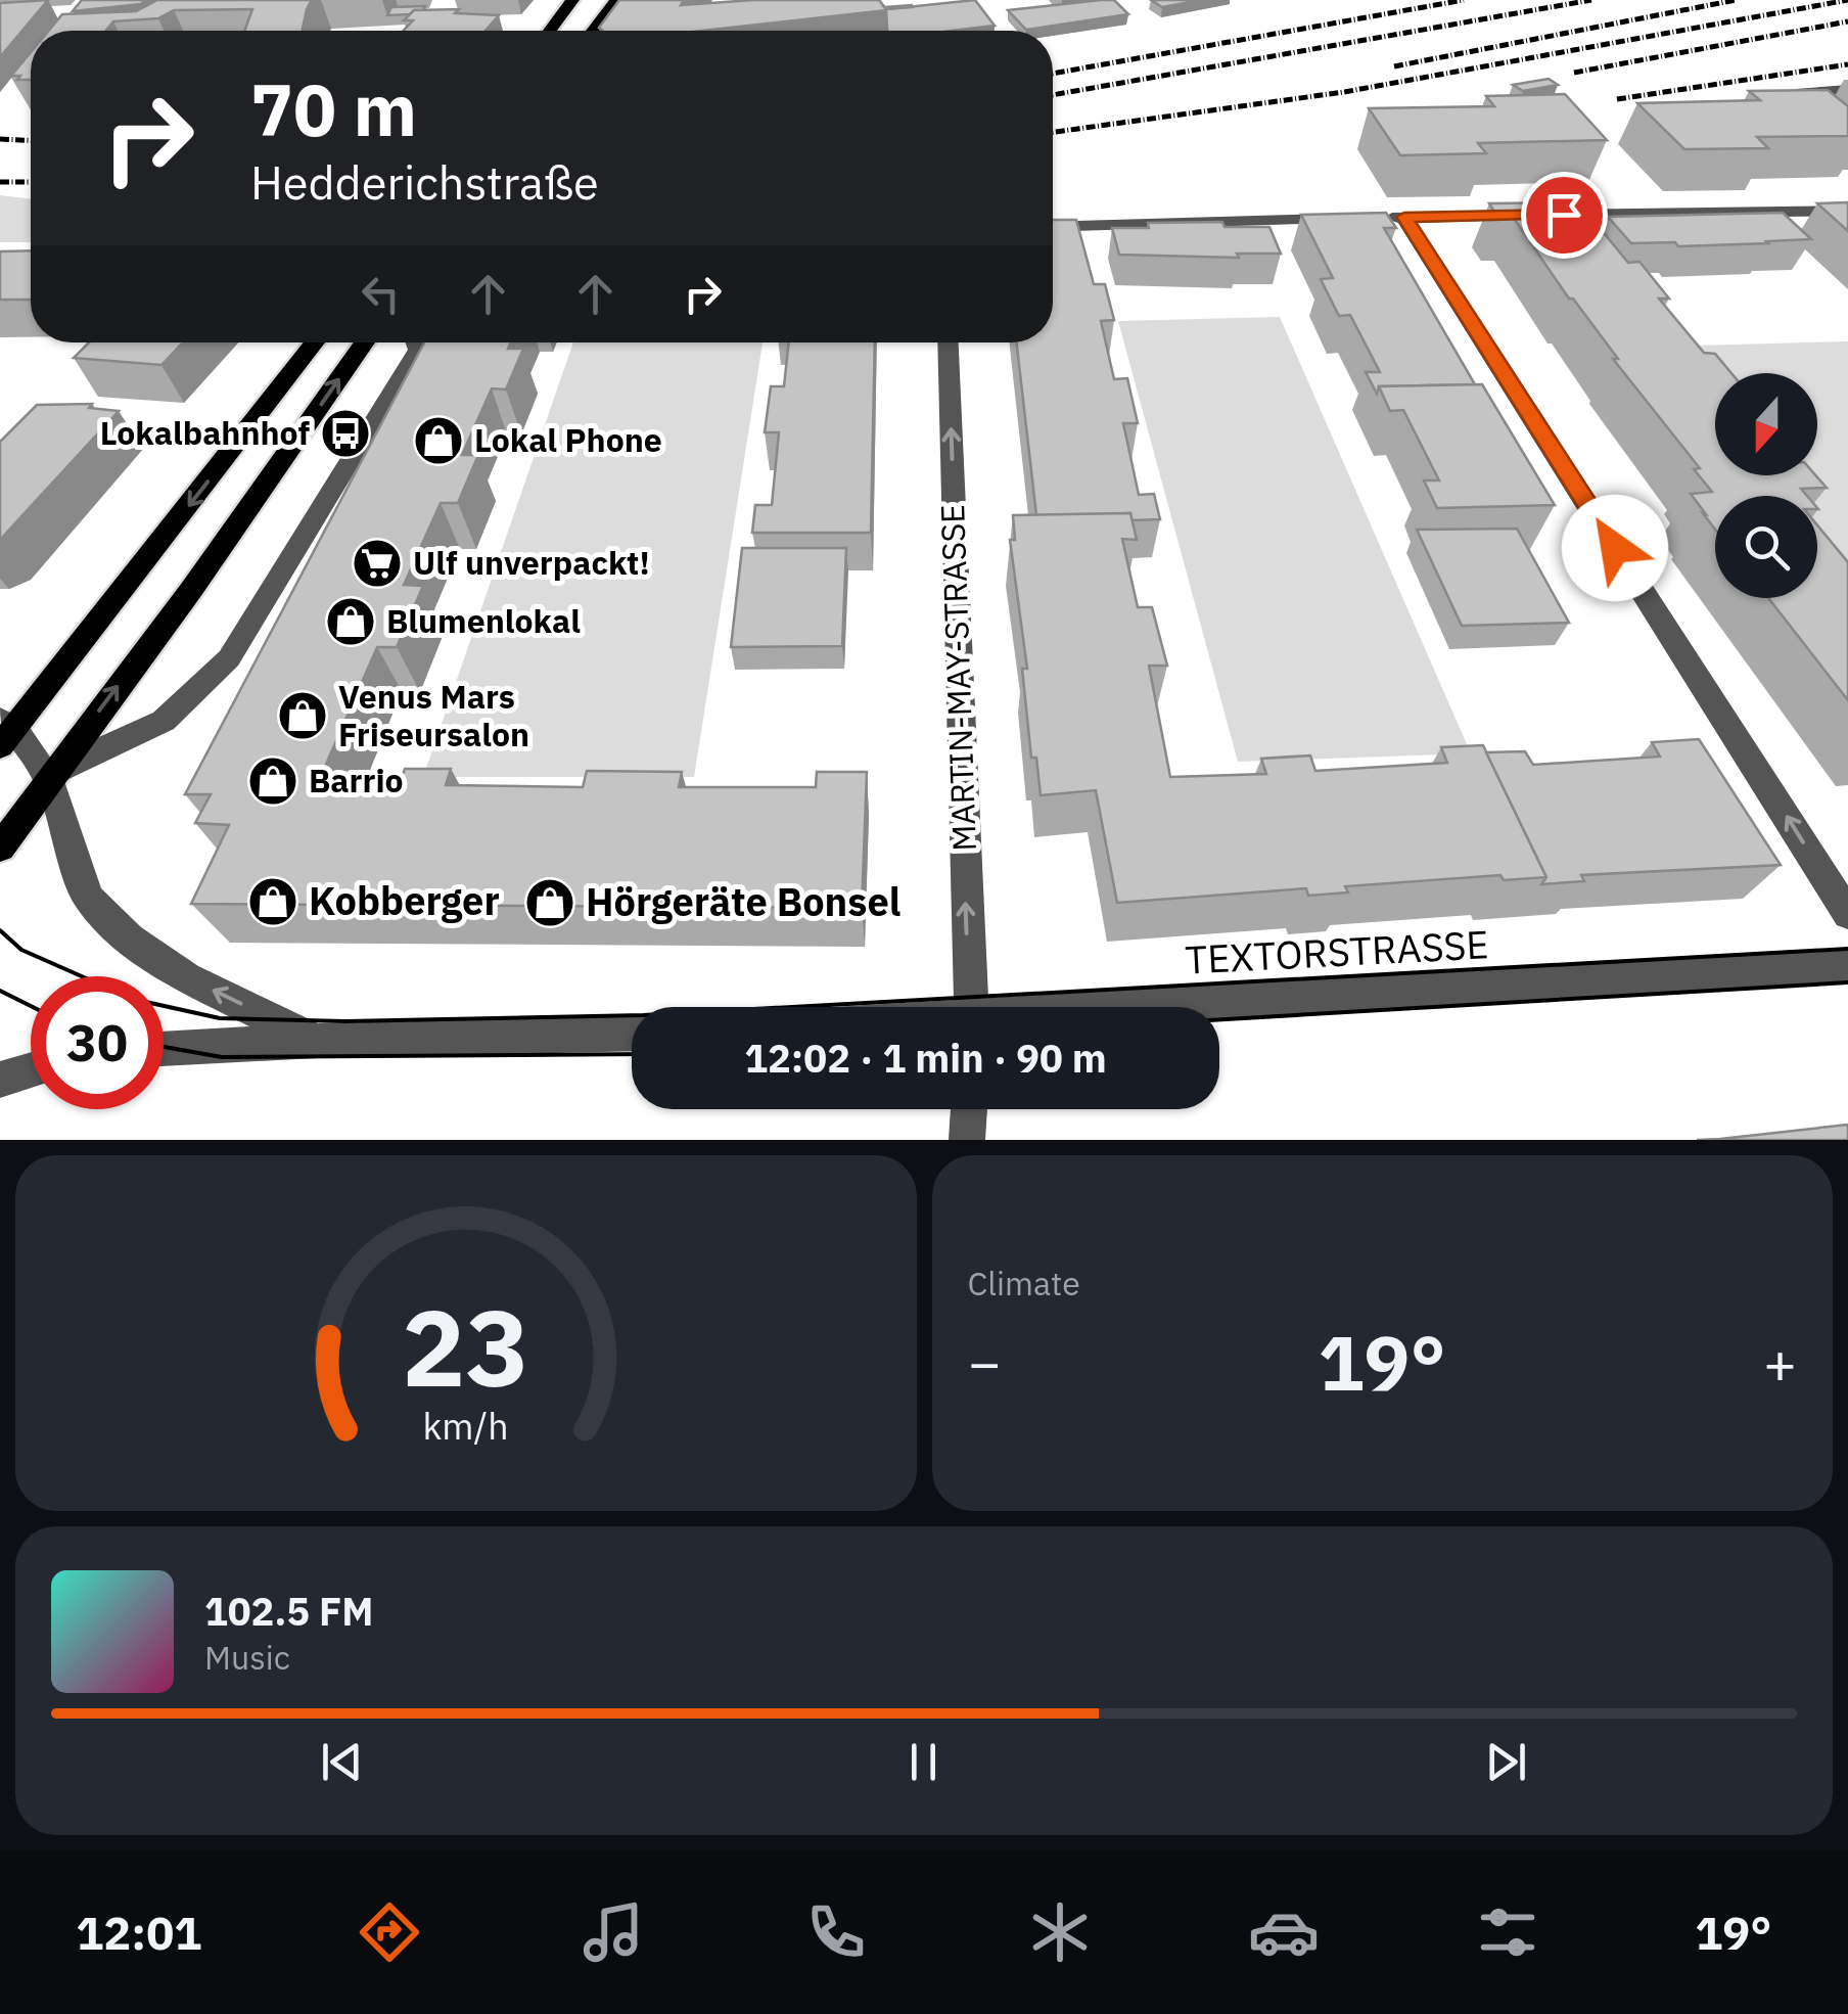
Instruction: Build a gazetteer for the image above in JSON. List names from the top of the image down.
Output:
{
  "streets": {
    "street": ["MARTIN-MAY-STRASSE", "TEXTORSTRASSE"]
  },
  "one_way": ["MARTIN-MAY-STRASSE"],
  "places": {
    "bus stop": ["Lokalbahnhof"],
    "shop": [
      "Lokal Phone",
      "Blumenlokal",
      "Venus Mars Friseursalon",
      "Barrio",
      "Kobberger",
      "Hörgeräte Bonsel"
    ],
    "supermarket": ["Ulf unverpackt!"]
  },
  "north": "bottom",
  "page": {
    "turn": ["70 m", "Hedderichstraße"],
    "limit": "30",
    "trip": "12:02 · 1 min · 90 m",
    "tile": "Climate",
    "heat": ["−", "19°", "+"],
    "song": ["102.5 FM", "Music"],
    "tabs": ["12:01", "19°"],
    "gauge": ["23", "km/h"]
  }
}
